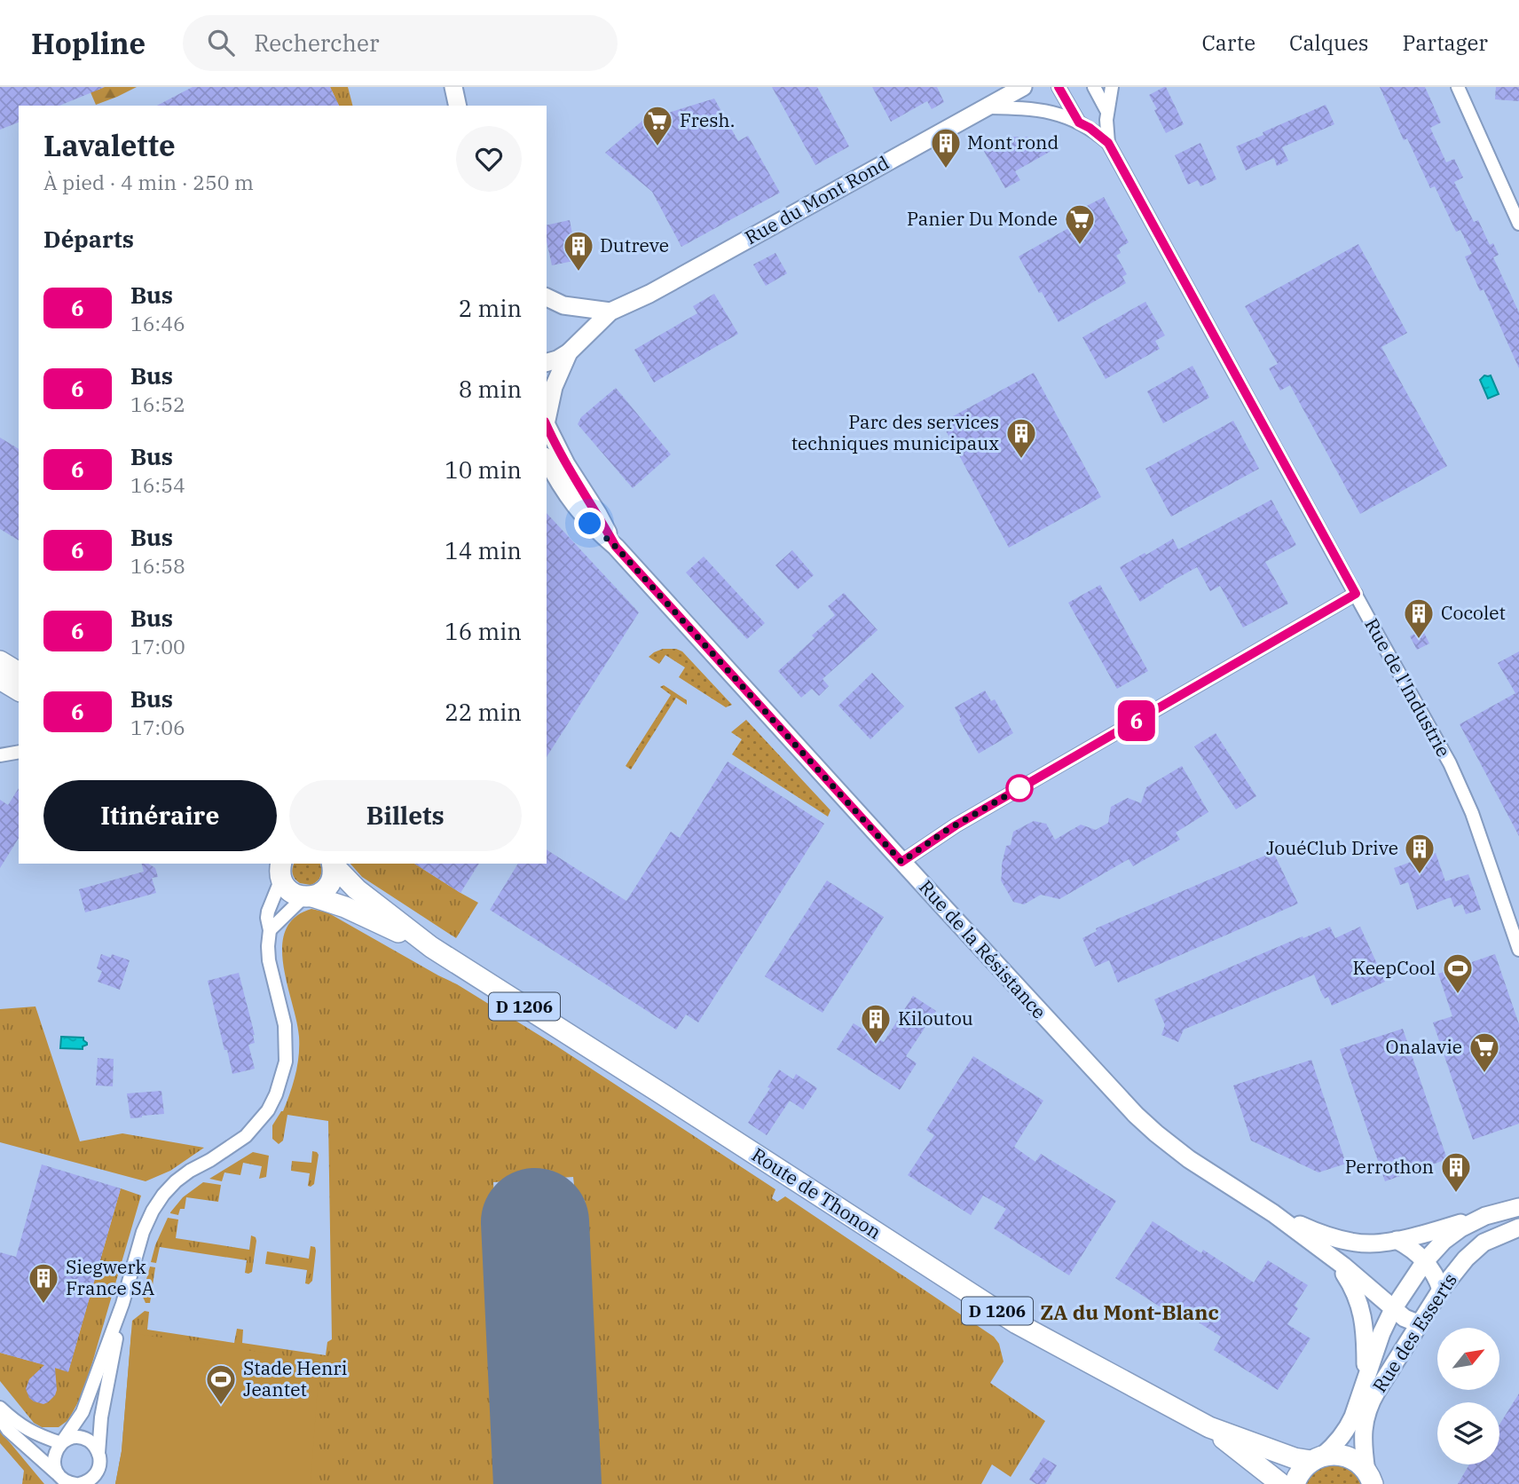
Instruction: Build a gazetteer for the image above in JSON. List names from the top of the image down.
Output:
{
  "streets": {
    "main road": ["D 1206", "Route de Thonon"],
    "street": [
      "Rue du Mont Rond",
      "Rue de l'Industrie",
      "Rue de la Résistance",
      "Rue des Esserts"
    ]
  },
  "crossings": [
    ["Rue du Mont Rond", "Rue de l'Industrie"],
    ["Rue de la Résistance", "Rue des Esserts"],
    ["Route de Thonon", "Rue des Esserts"]
  ],
  "districts": ["ZA du Mont-Blanc"],
  "places": {
    "supermarket": ["Fresh.", "Panier Du Monde", "Onalavie"],
    "building": [
      "Mont rond",
      "Dutreve",
      "Parc des services techniques municipaux",
      "Cocolet",
      "JouéClub Drive",
      "Kiloutou",
      "Perrothon",
      "Siegwerk France SA"
    ],
    "sports": ["KeepCool", "Stade Henri Jeantet"]
  },
  "lines": ["bus line 6"],
  "north": "top right",
  "page": {
    "header": "Hopline",
    "search": "Rechercher",
    "nav": ["Carte", "Calques", "Partager"],
    "on_map": "6",
    "heading": [
      ["Lavalette", "À pied · 4 min · 250 m"],
      "Départs"
    ],
    "list": [
      {
        "mark": "6",
        "name": "Bus",
        "note": "16:46",
        "value": "2 min"
      },
      {
        "mark": "6",
        "name": "Bus",
        "note": "16:52",
        "value": "8 min"
      },
      {
        "mark": "6",
        "name": "Bus",
        "note": "16:54",
        "value": "10 min"
      },
      {
        "mark": "6",
        "name": "Bus",
        "note": "16:58",
        "value": "14 min"
      },
      {
        "mark": "6",
        "name": "Bus",
        "note": "17:00",
        "value": "16 min"
      },
      {
        "mark": "6",
        "name": "Bus",
        "note": "17:06",
        "value": "22 min"
      }
    ],
    "buttons": ["Itinéraire", "Billets"]
  }
}
